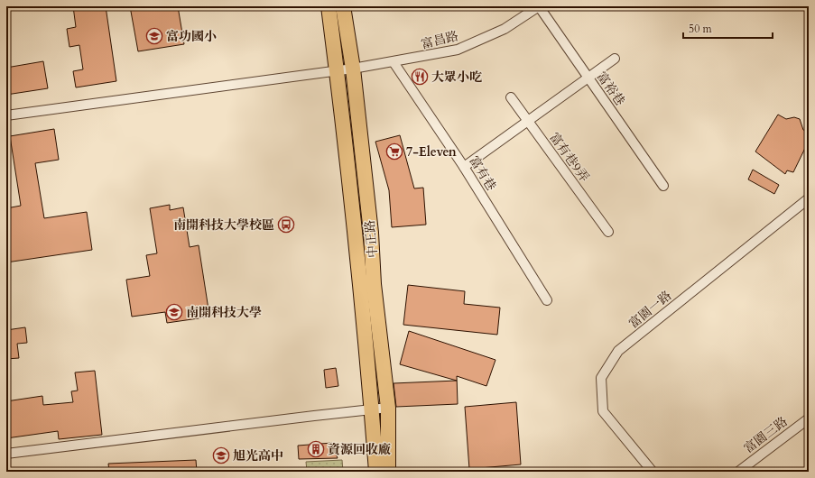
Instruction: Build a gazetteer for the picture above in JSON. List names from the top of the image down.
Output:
{
  "streets": {
    "main road": ["中正路"],
    "street": [
      "富昌路",
      "富裕巷",
      "富有巷9弄",
      "富有巷",
      "富園一路",
      "富園三路"
    ]
  },
  "crossings": [
    ["富昌路", "富裕巷"],
    ["富昌路", "富有巷"],
    ["富昌路", "中正路"]
  ],
  "places": {
    "school or university": ["富功國小", "南開科技大學", "旭光高中"],
    "restaurant": ["大眾小吃"],
    "supermarket": ["7-Eleven"],
    "bus stop": ["南開科技大學校區"],
    "building": ["資源回收廠"]
  },
  "scale_bar": "50 m"
}
